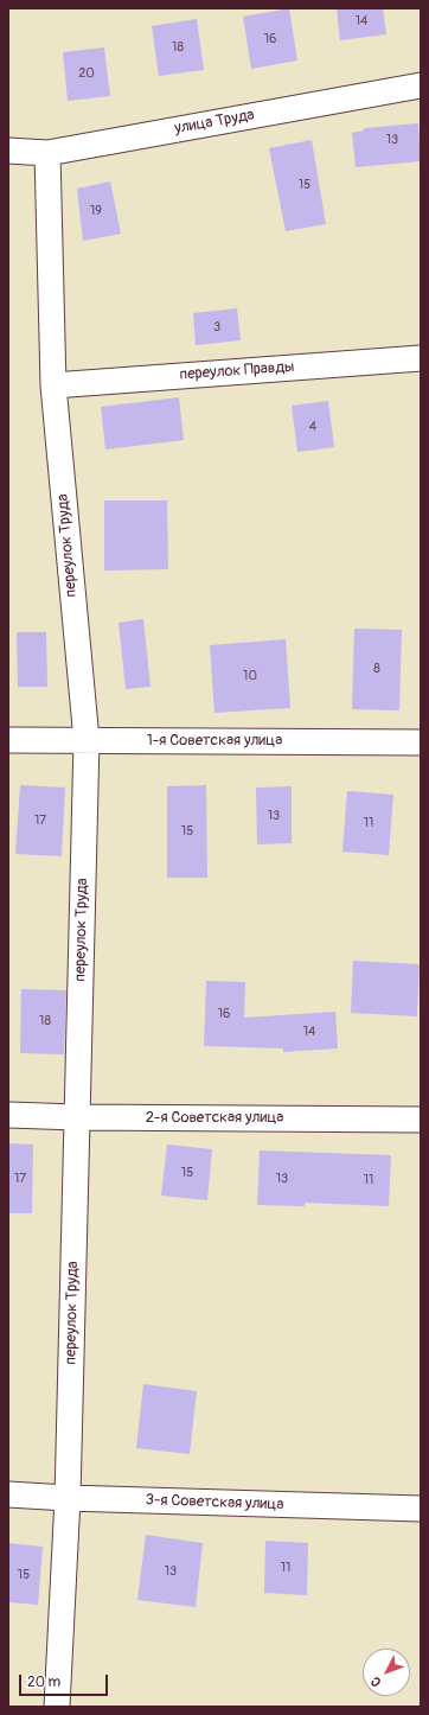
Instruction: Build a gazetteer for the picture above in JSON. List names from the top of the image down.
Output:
{
  "streets": {
    "street": [
      "улица Труда",
      "переулок Правды",
      "переулок Труда",
      "1-я Советская улица",
      "2-я Советская улица",
      "3-я Советская улица"
    ]
  },
  "crossings": [
    ["улица Труда", "переулок Труда"],
    ["переулок Правды", "переулок Труда"],
    ["переулок Труда", "1-я Советская улица"],
    ["переулок Труда", "2-я Советская улица"],
    ["переулок Труда", "3-я Советская улица"]
  ],
  "house_numbers": [
    "14",
    "16",
    "18",
    "20",
    "13",
    "15",
    "19",
    "3",
    "4",
    "8",
    "10",
    "13",
    "17",
    "11",
    "15",
    "16",
    "18",
    "14",
    "15",
    "17",
    "13",
    "11",
    "11",
    "13",
    "15"
  ],
  "scale_bar": "20 m",
  "north": "bottom left"
}
